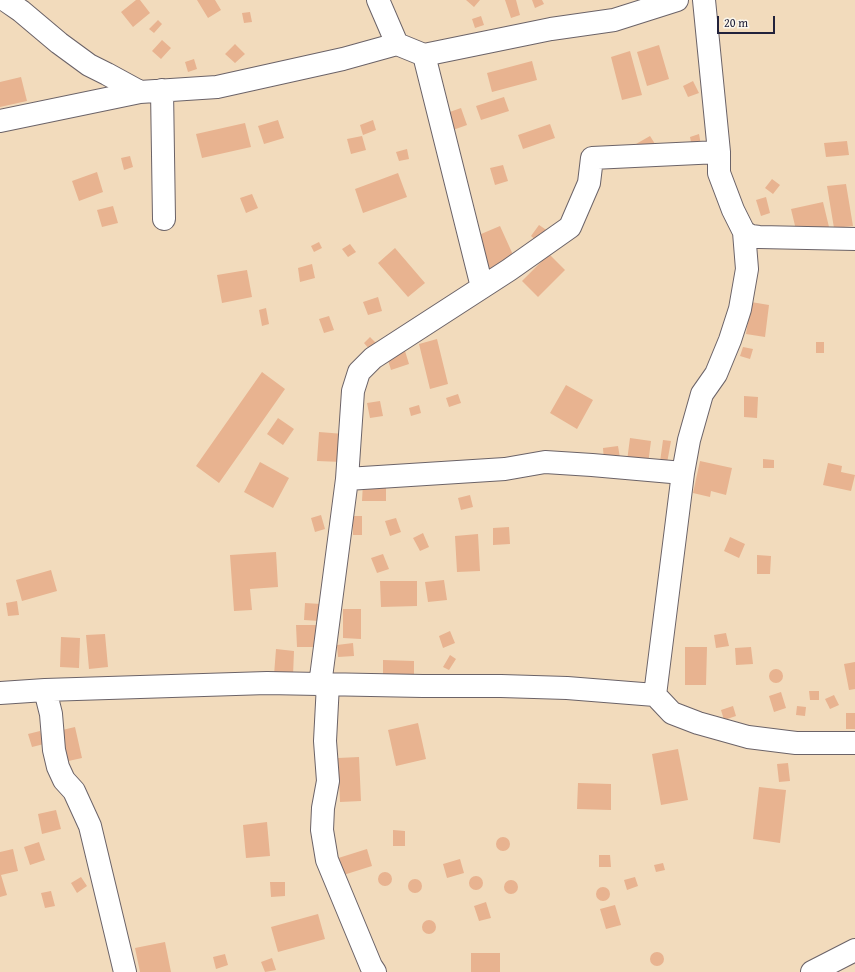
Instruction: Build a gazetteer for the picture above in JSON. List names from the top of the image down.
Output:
{
  "scale_bar": "20 m"
}
